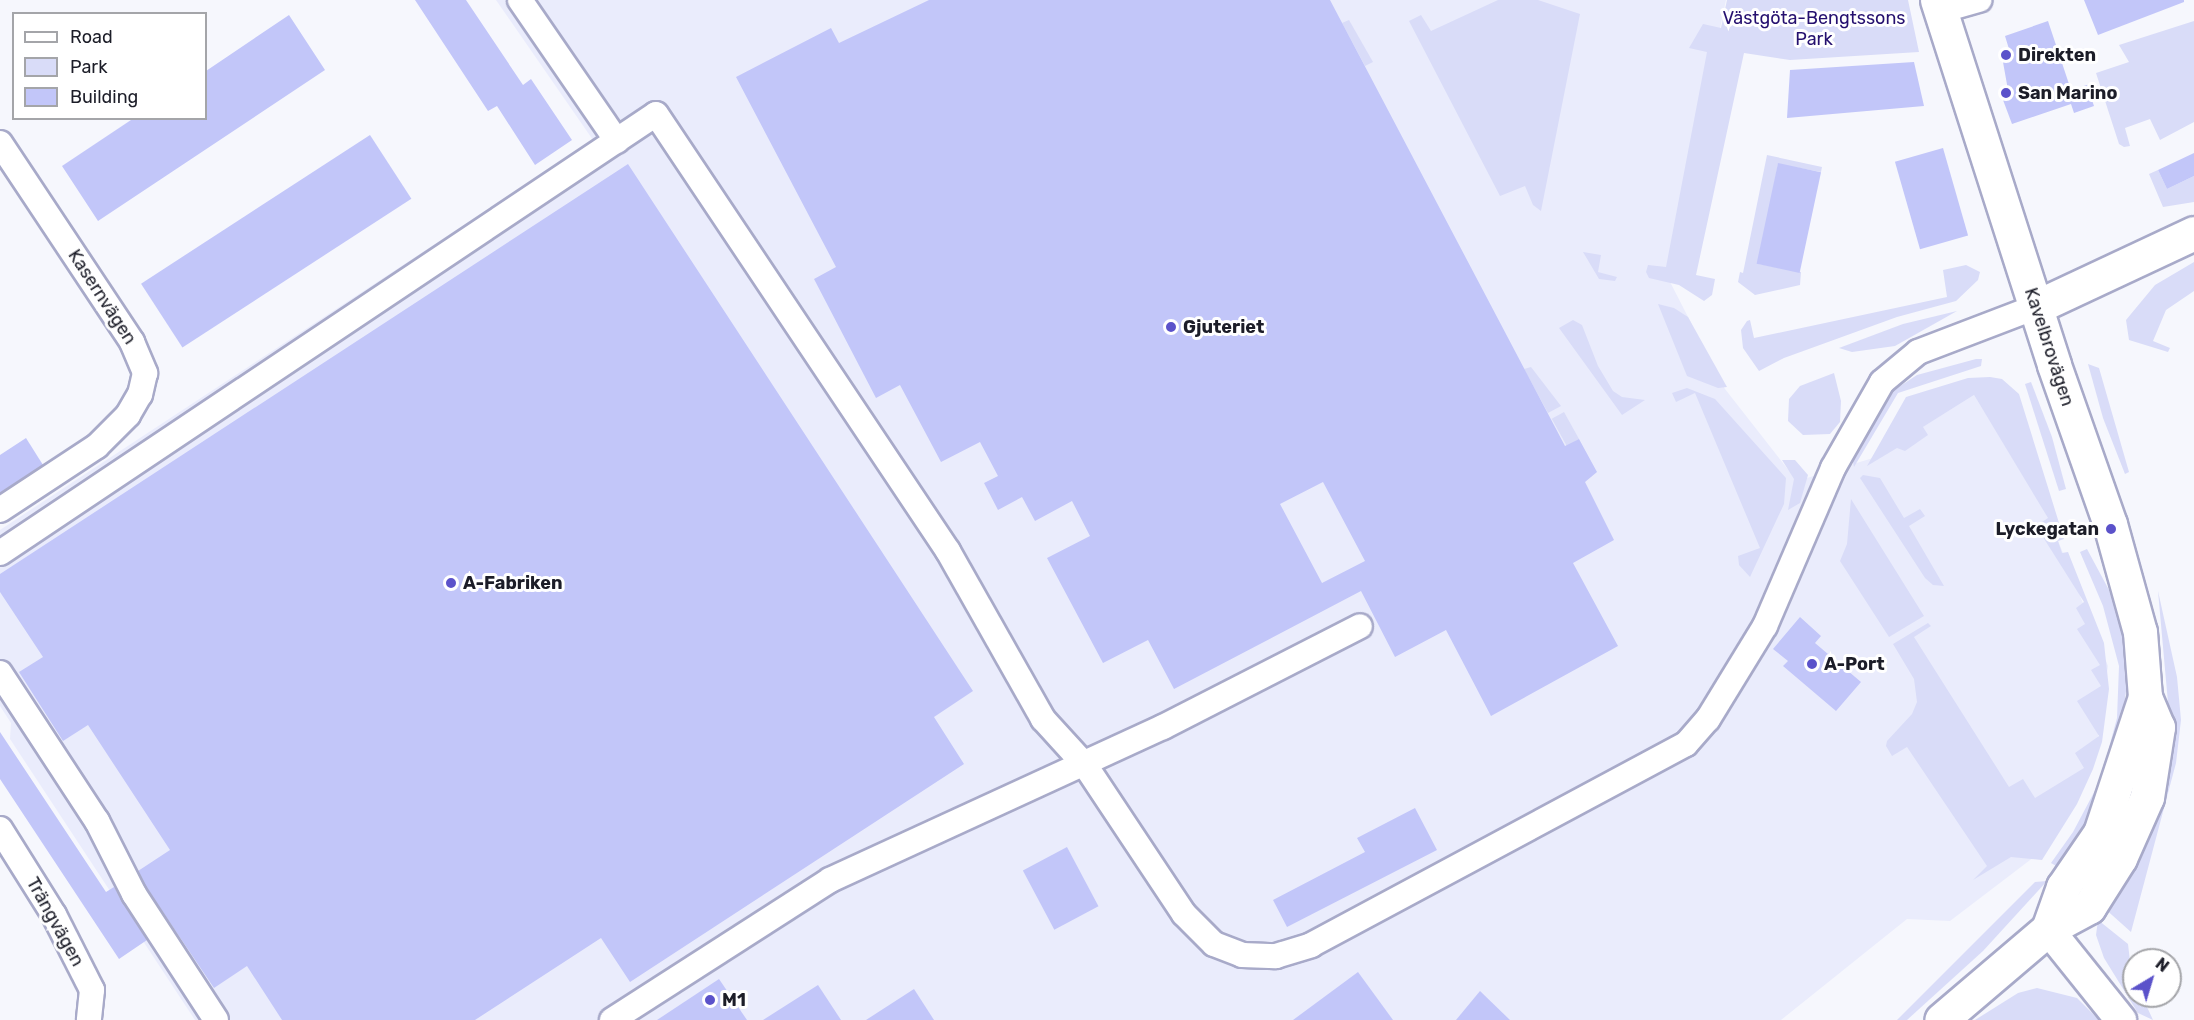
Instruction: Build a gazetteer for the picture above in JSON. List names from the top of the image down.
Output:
{
  "streets": {
    "main road": ["Kavelbrovägen"],
    "street": ["Kasernvägen", "Trängvägen"]
  },
  "parks": ["Västgöta-Bengtssons Park"],
  "places": [
    "Direkten",
    "San Marino",
    "Gjuteriet",
    "Lyckegatan",
    "A-Fabriken",
    "A-Port",
    "M1"
  ],
  "legend": ["Road", "Park", "Building"],
  "north": "top right"
}
